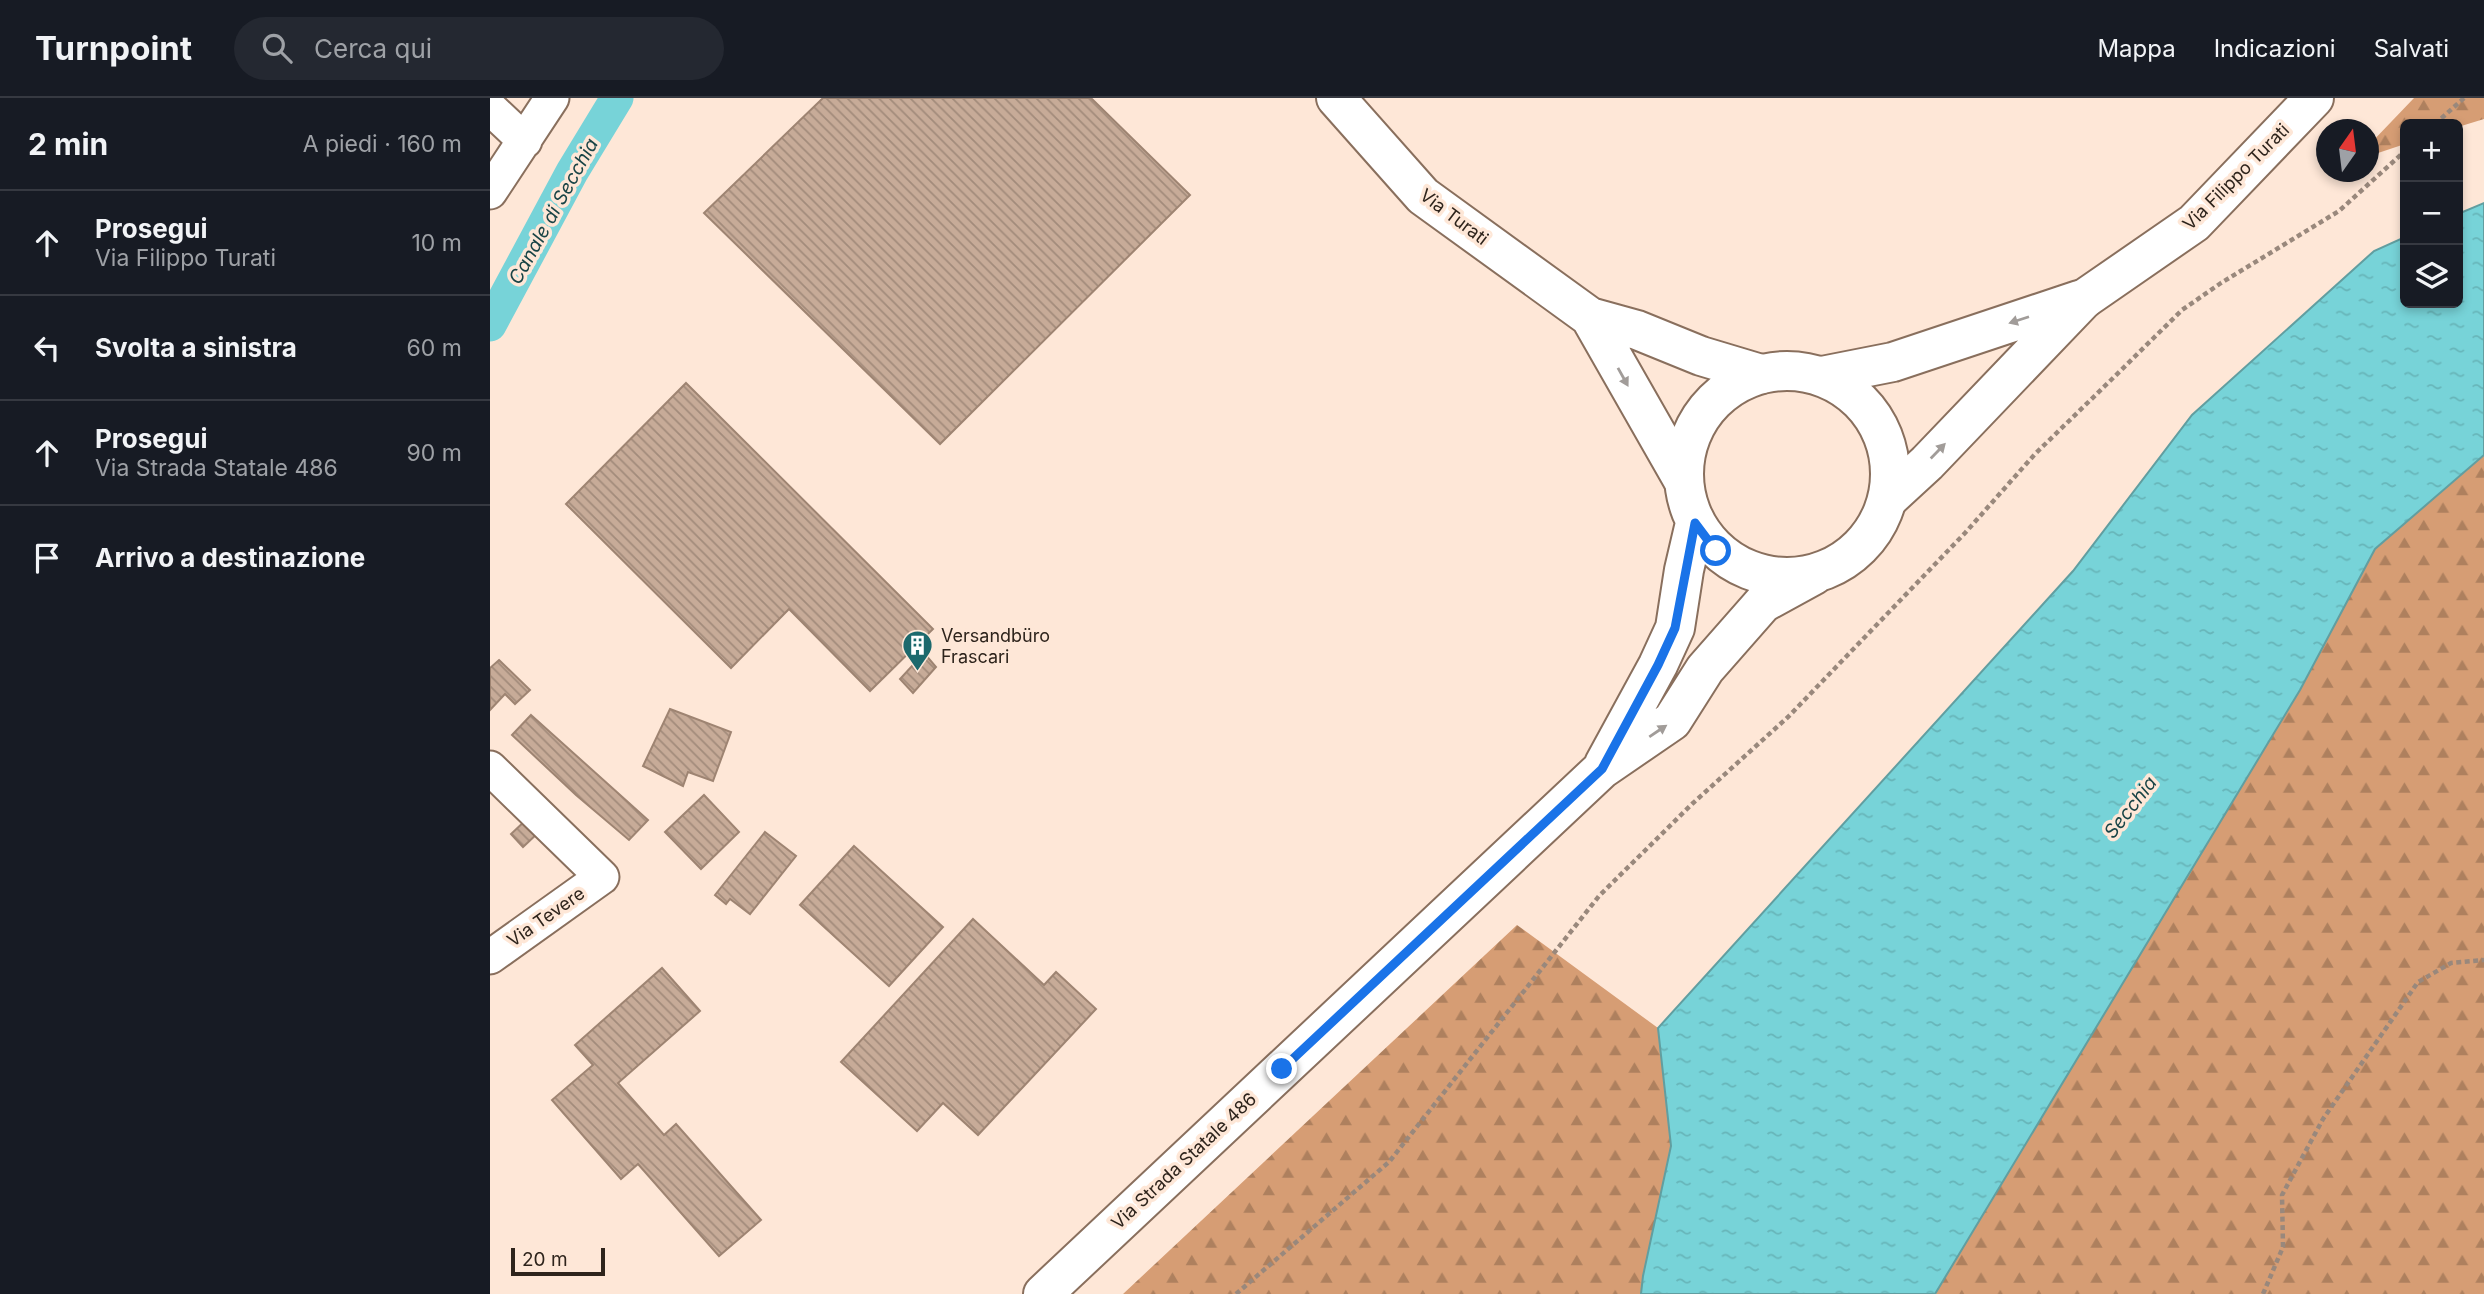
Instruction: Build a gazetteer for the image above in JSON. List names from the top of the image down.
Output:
{
  "streets": {
    "main road": ["Via Filippo Turati", "Via Turati", "Via Strada Statale 486"],
    "street": ["Via Tevere"]
  },
  "water": ["Canale di Secchia", "Secchia"],
  "places": {
    "building": ["Versandbüro Frascari"]
  },
  "scale_bar": "20 m",
  "north": "top",
  "page": {
    "header": "Turnpoint",
    "search": "Cerca qui",
    "nav": ["Mappa", "Indicazioni", "Salvati"],
    "heading": ["2 min", "A piedi · 160 m"],
    "map_buttons": ["+", "−"],
    "list": [
      ["Prosegui", "Via Filippo Turati", "10 m"],
      ["Svolta a sinistra", "60 m"],
      ["Prosegui", "Via Strada Statale 486", "90 m"],
      "Arrivo a destinazione"
    ],
    "scale": "20 m"
  }
}
